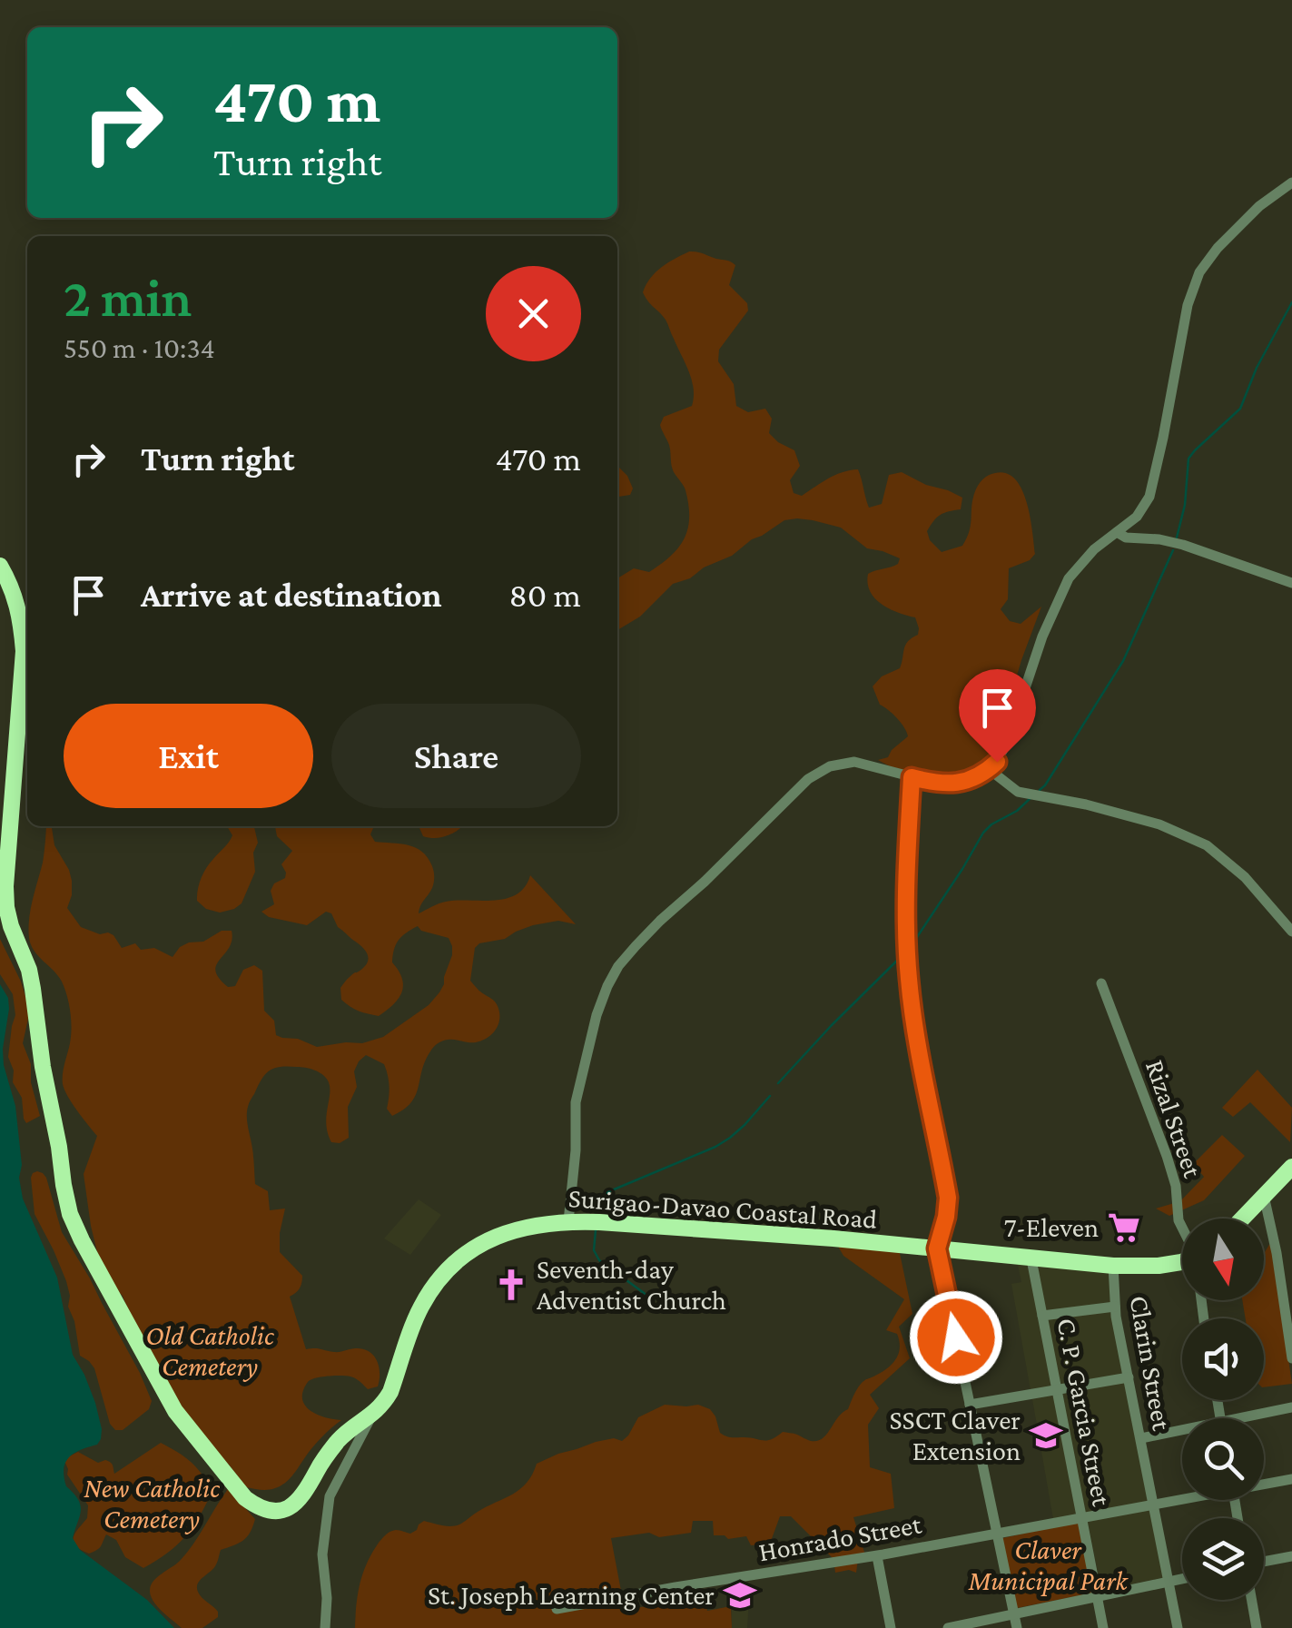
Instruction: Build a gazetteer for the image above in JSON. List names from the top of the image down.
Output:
{
  "streets": {
    "highway": ["Surigao-Davao Coastal Road"],
    "street": [
      "Rizal Street",
      "Clarin Street",
      "C. P. Garcia Street",
      "Honrado Street"
    ]
  },
  "crossings": [
    ["Surigao-Davao Coastal Road", "Clarin Street"],
    ["Surigao-Davao Coastal Road", "C. P. Garcia Street"],
    ["Clarin Street", "Honrado Street"],
    ["C. P. Garcia Street", "Honrado Street"]
  ],
  "parks": ["Old Catholic Cemetery", "New Catholic Cemetery", "Claver Municipal Park"],
  "places": {
    "supermarket": ["7-Eleven"],
    "church": ["Seventh-day Adventist Church"],
    "school or university": ["SSCT Claver Extension", "St. Joseph Learning Center"]
  },
  "north": "bottom",
  "page": {
    "turn": ["470 m", "Turn right"],
    "heading": ["2 min", "550 m · 10:34"],
    "list": [
      {
        "name": "Turn right",
        "value": "470 m"
      },
      {
        "name": "Arrive at destination",
        "value": "80 m"
      }
    ],
    "buttons": ["Exit", "Share"]
  }
}
